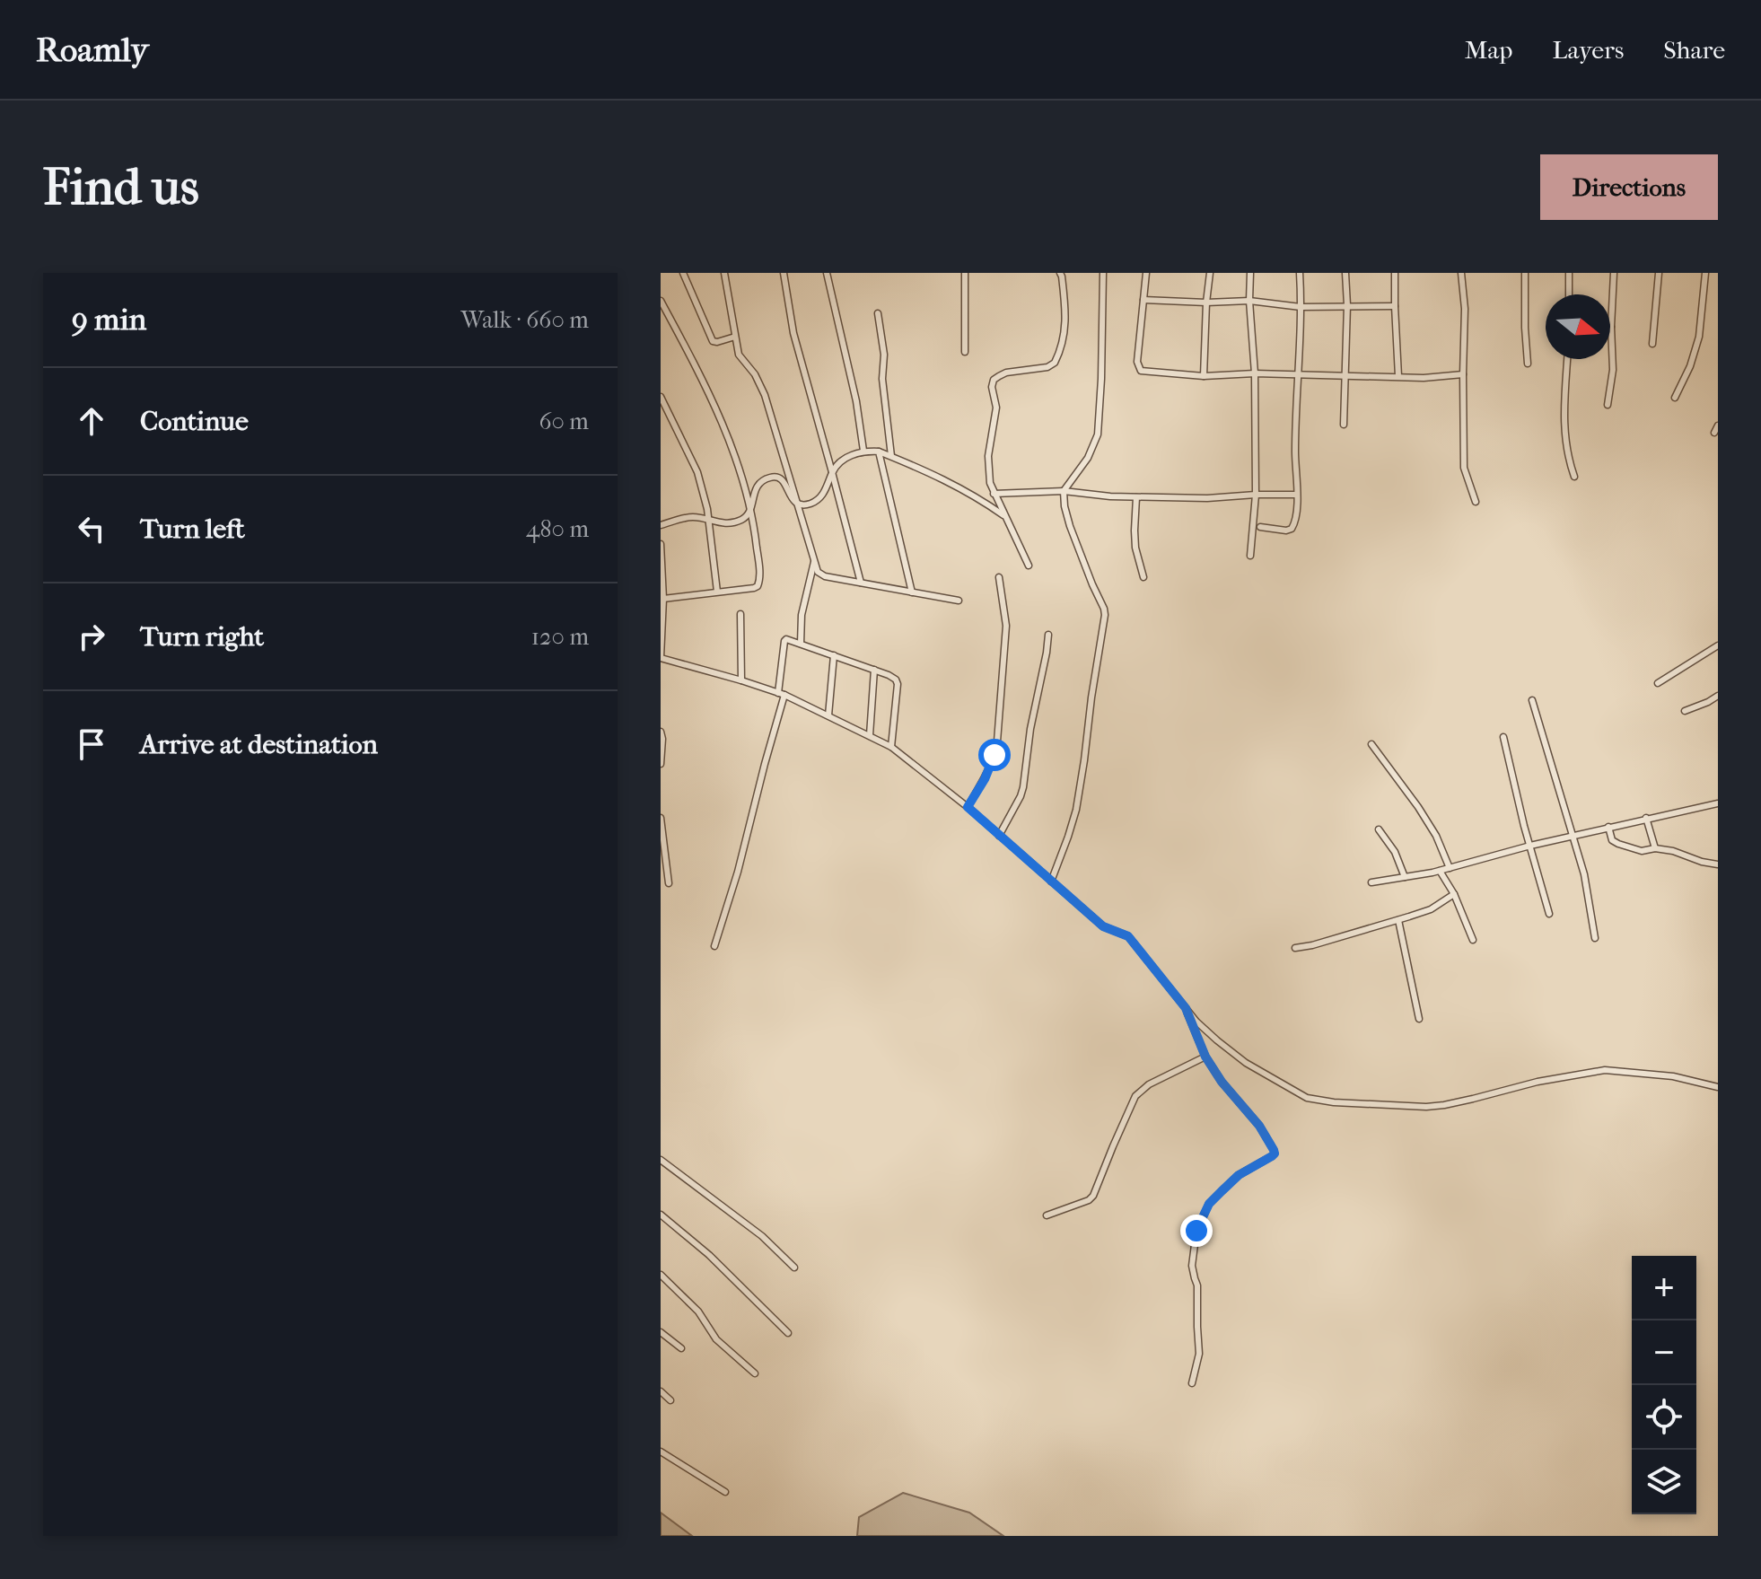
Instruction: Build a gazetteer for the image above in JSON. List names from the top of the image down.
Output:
{
  "north": "right",
  "page": {
    "header": "Roamly",
    "nav": ["Map", "Layers", "Share"],
    "buttons": "Directions",
    "title": "Find us",
    "heading": ["9 min", "Walk · 660 m"],
    "list": [
      ["Continue", "60 m"],
      ["Turn left", "480 m"],
      ["Turn right", "120 m"],
      "Arrive at destination"
    ],
    "map_buttons": ["+", "−"]
  }
}
